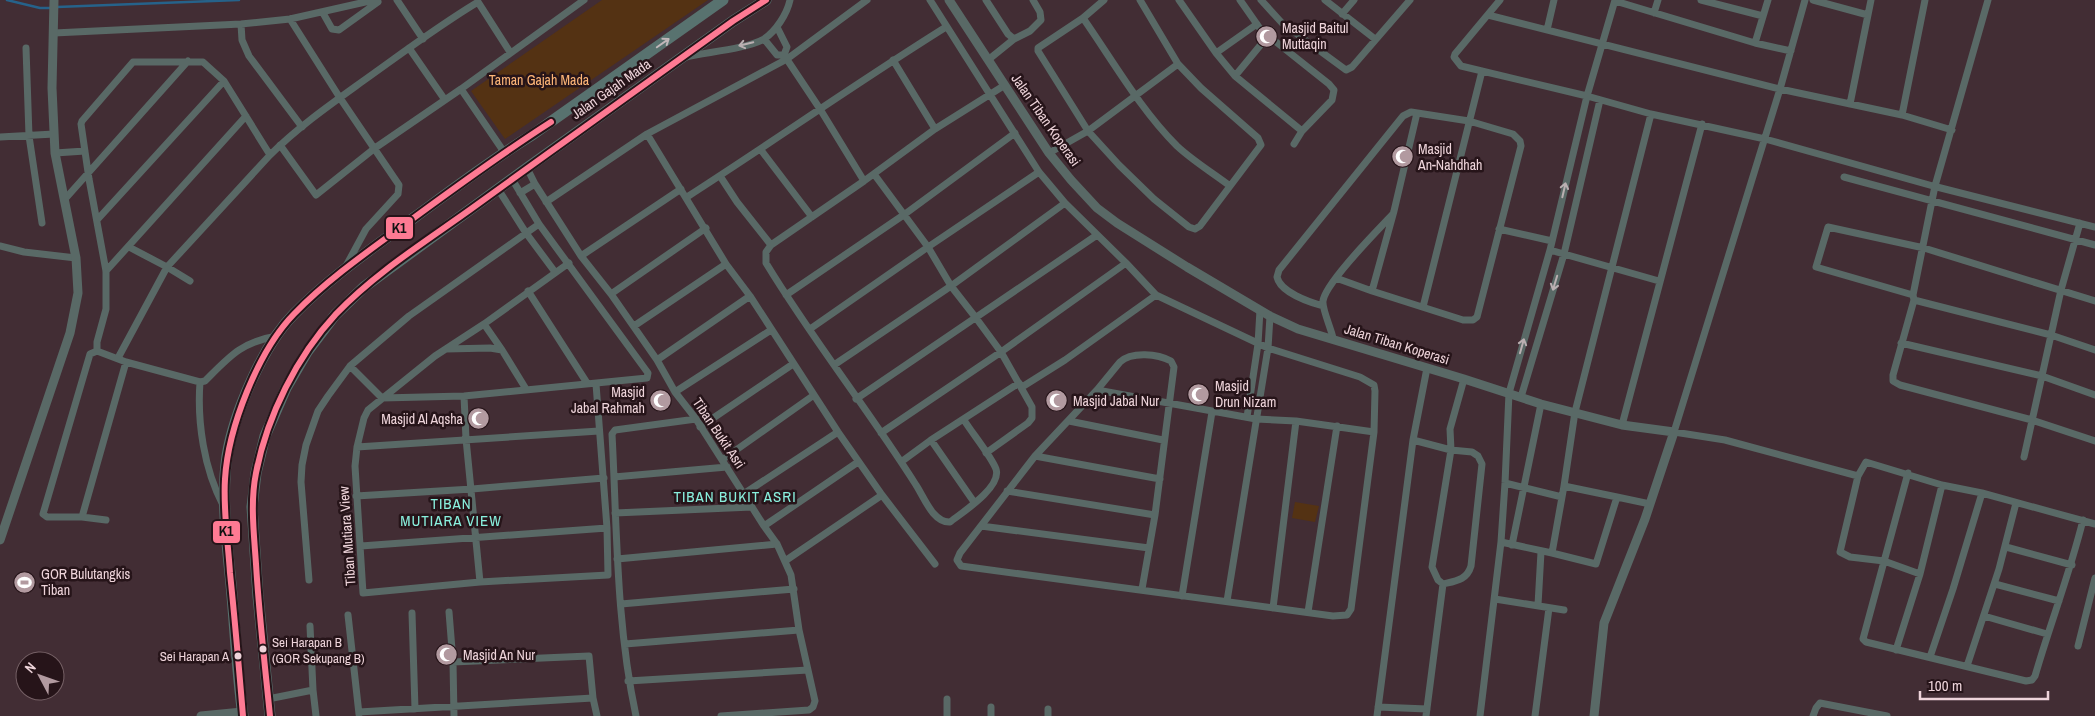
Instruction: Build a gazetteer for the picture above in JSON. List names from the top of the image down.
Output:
{
  "streets": {
    "highway": ["Jalan Gajah Mada"],
    "street": ["Jalan Tiban Koperasi", "Tiban Bukit Asri", "Tiban Mutiara View"]
  },
  "crossings": [
    ["Jalan Gajah Mada", "Tiban Bukit Asri"]
  ],
  "districts": ["TIBAN BUKIT ASRI", "TIBAN MUTIARA VIEW"],
  "parks": ["Taman Gajah Mada"],
  "places": {
    "mosque": [
      "Masjid Baitul Muttaqin",
      "Masjid An-Nahdhah",
      "Masjid Drun Nizam",
      "Masjid Jabal Rahmah",
      "Masjid Jabal Nur",
      "Masjid Al Aqsha",
      "Masjid An Nur"
    ],
    "sports": ["GOR Bulutangkis Tiban"],
    "other": ["Sei Harapan B (GOR Sekupang B)", "Sei Harapan A"]
  },
  "lines": ["transit line K1"],
  "scale_bar": "100 m",
  "north": "top left"
}
